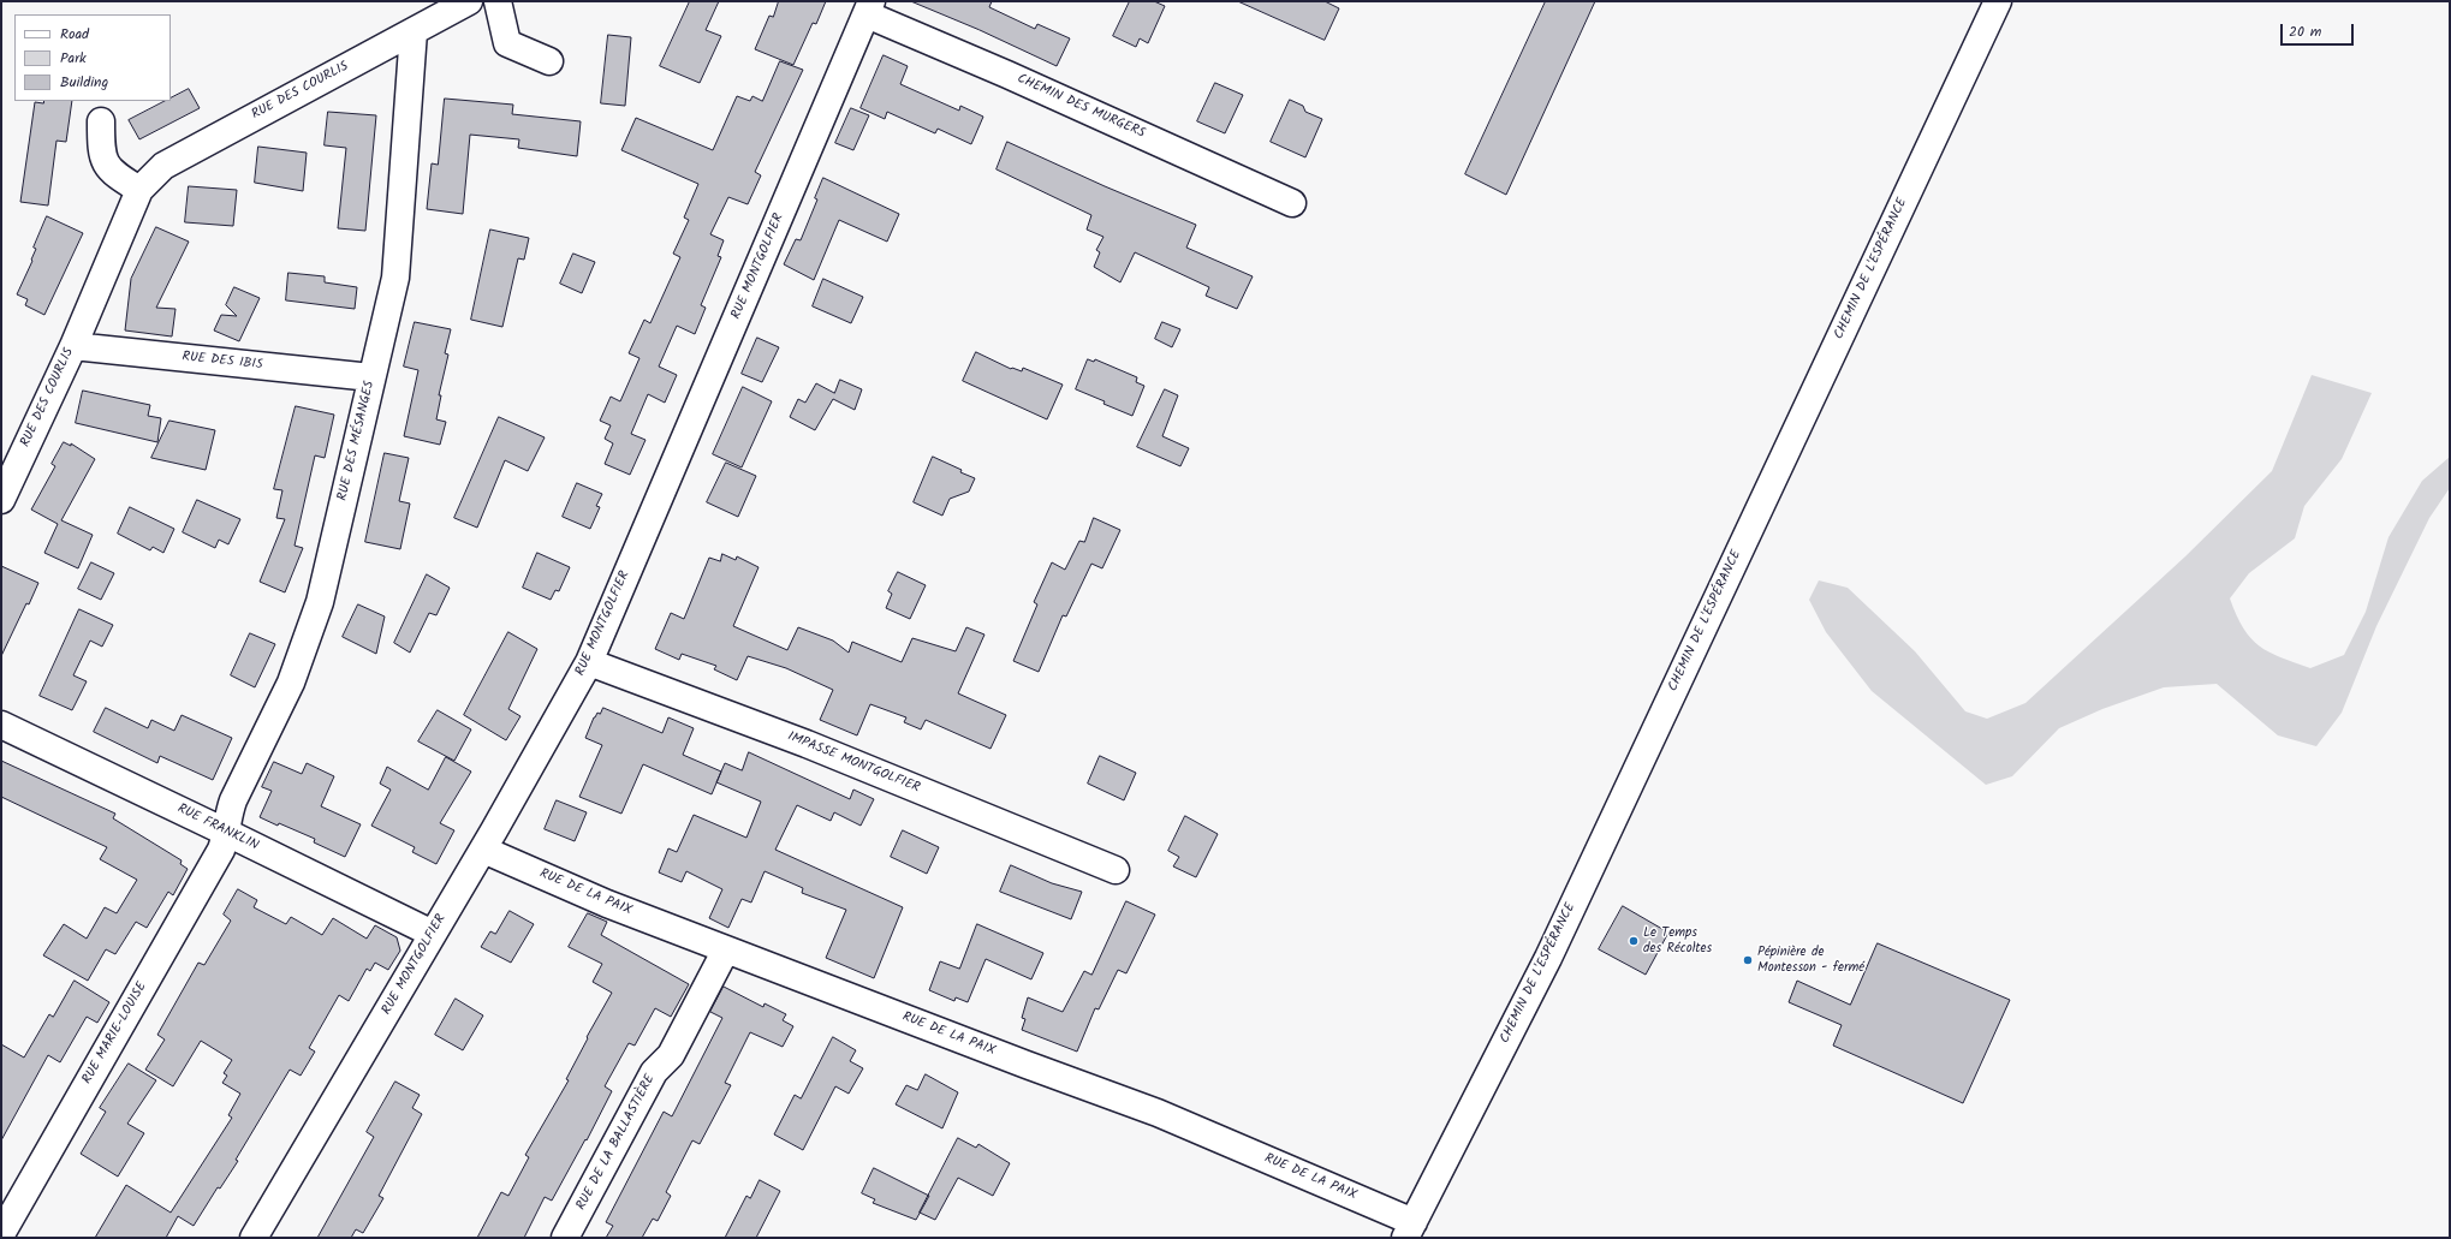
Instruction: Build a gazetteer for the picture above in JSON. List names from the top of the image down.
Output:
{
  "streets": {
    "street": [
      "RUE DES COURLIS",
      "CHEMIN DES MURGERS",
      "RUE MONTGOLFIER",
      "CHEMIN DE L'ESPÉRANCE",
      "RUE DES IBIS",
      "RUE DES MÉSANGES",
      "IMPASSE MONTGOLFIER",
      "RUE FRANKLIN",
      "RUE DE LA PAIX",
      "RUE MARIE-LOUISE",
      "RUE DE LA BALLASTIÈRE"
    ]
  },
  "crossings": [
    ["RUE DES COURLIS", "RUE DES IBIS"],
    ["RUE DES COURLIS", "RUE DES MÉSANGES"],
    ["CHEMIN DES MURGERS", "RUE MONTGOLFIER"],
    ["RUE MONTGOLFIER", "IMPASSE MONTGOLFIER"],
    ["RUE MONTGOLFIER", "RUE FRANKLIN"],
    ["RUE MONTGOLFIER", "RUE DE LA PAIX"],
    ["CHEMIN DE L'ESPÉRANCE", "RUE DE LA PAIX"],
    ["RUE DES IBIS", "RUE DES MÉSANGES"],
    ["RUE DES MÉSANGES", "RUE FRANKLIN"],
    ["RUE DES MÉSANGES", "RUE MARIE-LOUISE"],
    ["RUE FRANKLIN", "RUE MARIE-LOUISE"],
    ["RUE DE LA PAIX", "RUE DE LA BALLASTIÈRE"]
  ],
  "places": ["Le Temps des Récoltes", "Pépinière de Montesson - fermé"],
  "legend": ["Road", "Park", "Building"],
  "scale_bar": "20 m"
}
